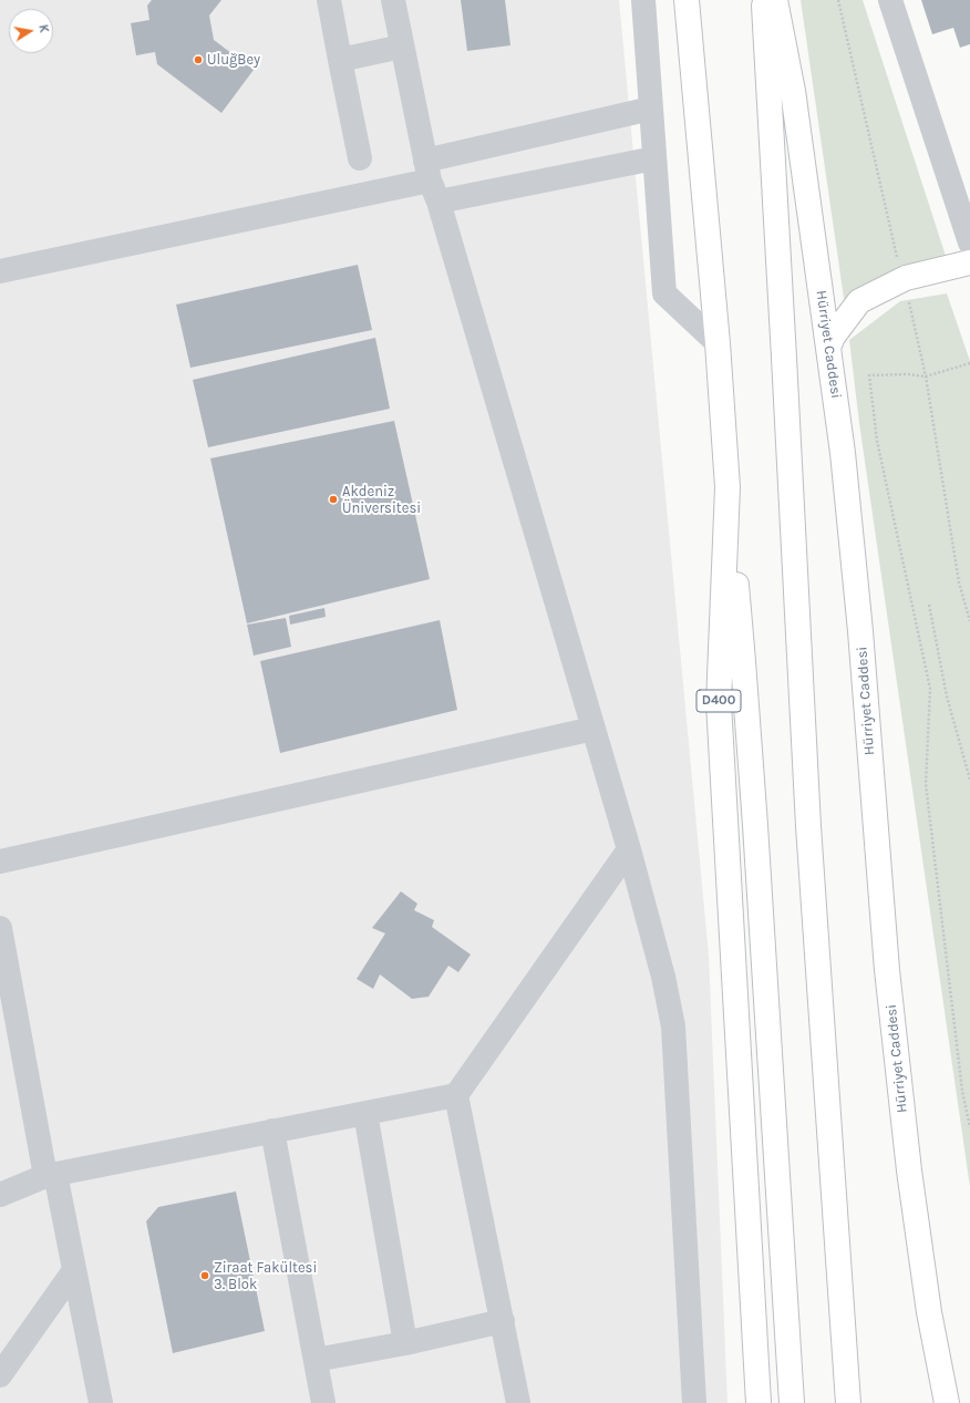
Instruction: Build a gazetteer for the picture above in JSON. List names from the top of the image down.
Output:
{
  "streets": {
    "highway": ["Hürriyet Caddesi", "D400"]
  },
  "places": ["UluğBey", "Akdeniz Üniversitesi", "Ziraat Fakültesi 3. Blok"],
  "north": "right"
}
